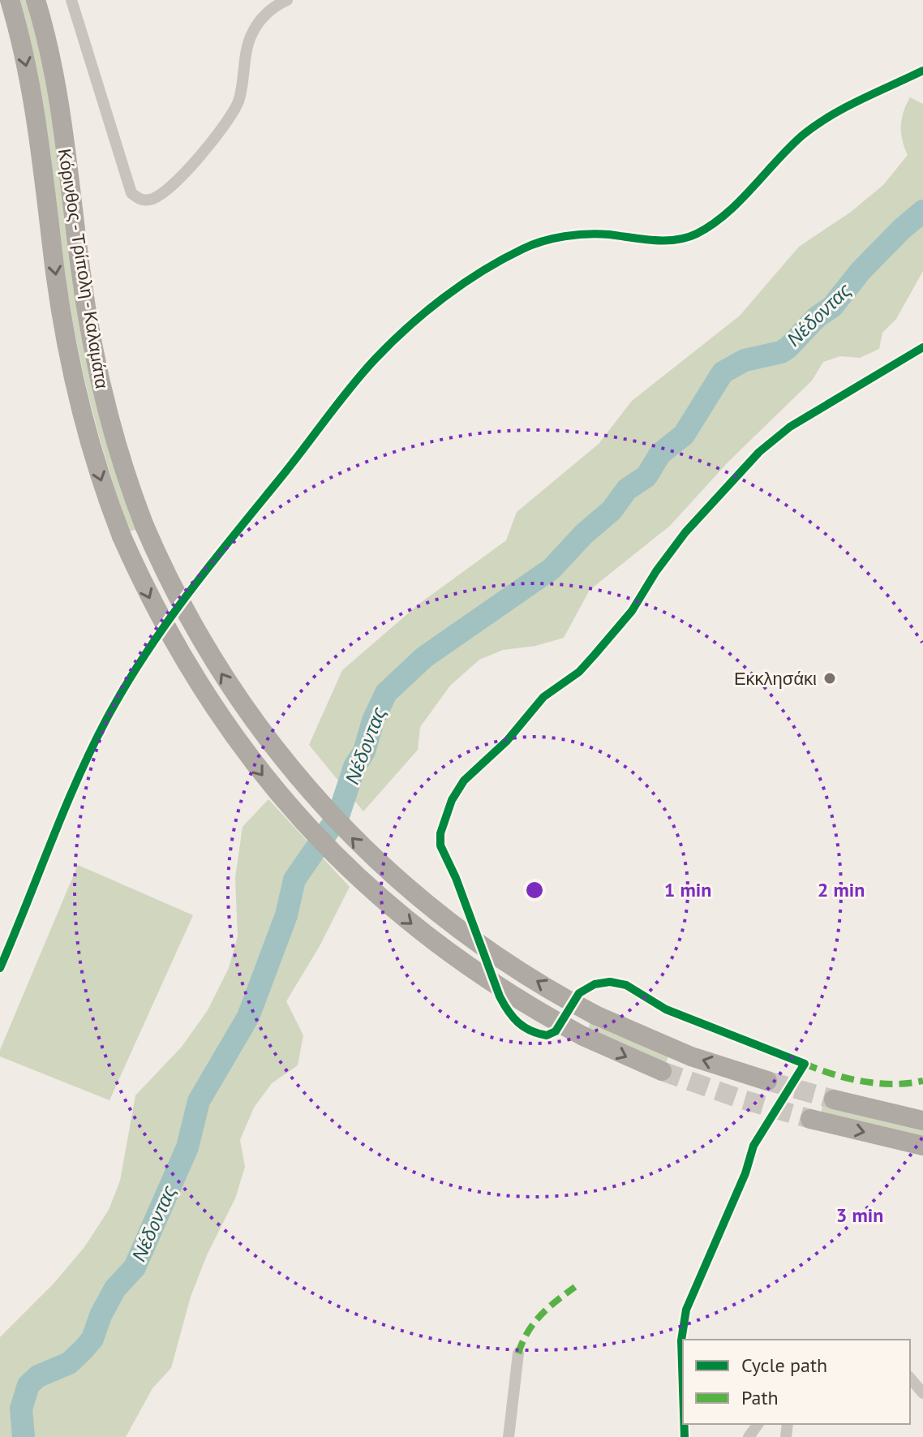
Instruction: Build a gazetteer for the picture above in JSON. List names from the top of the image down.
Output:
{
  "streets": {
    "highway": ["Κόρινθος - Τρίπολη - Καλαμάτα"]
  },
  "water": ["Νέδoντας"],
  "places": ["Εκκλησάκι"],
  "legend": ["Cycle path", "Path"],
  "rings": ["1 min", "2 min", "3 min"]
}
